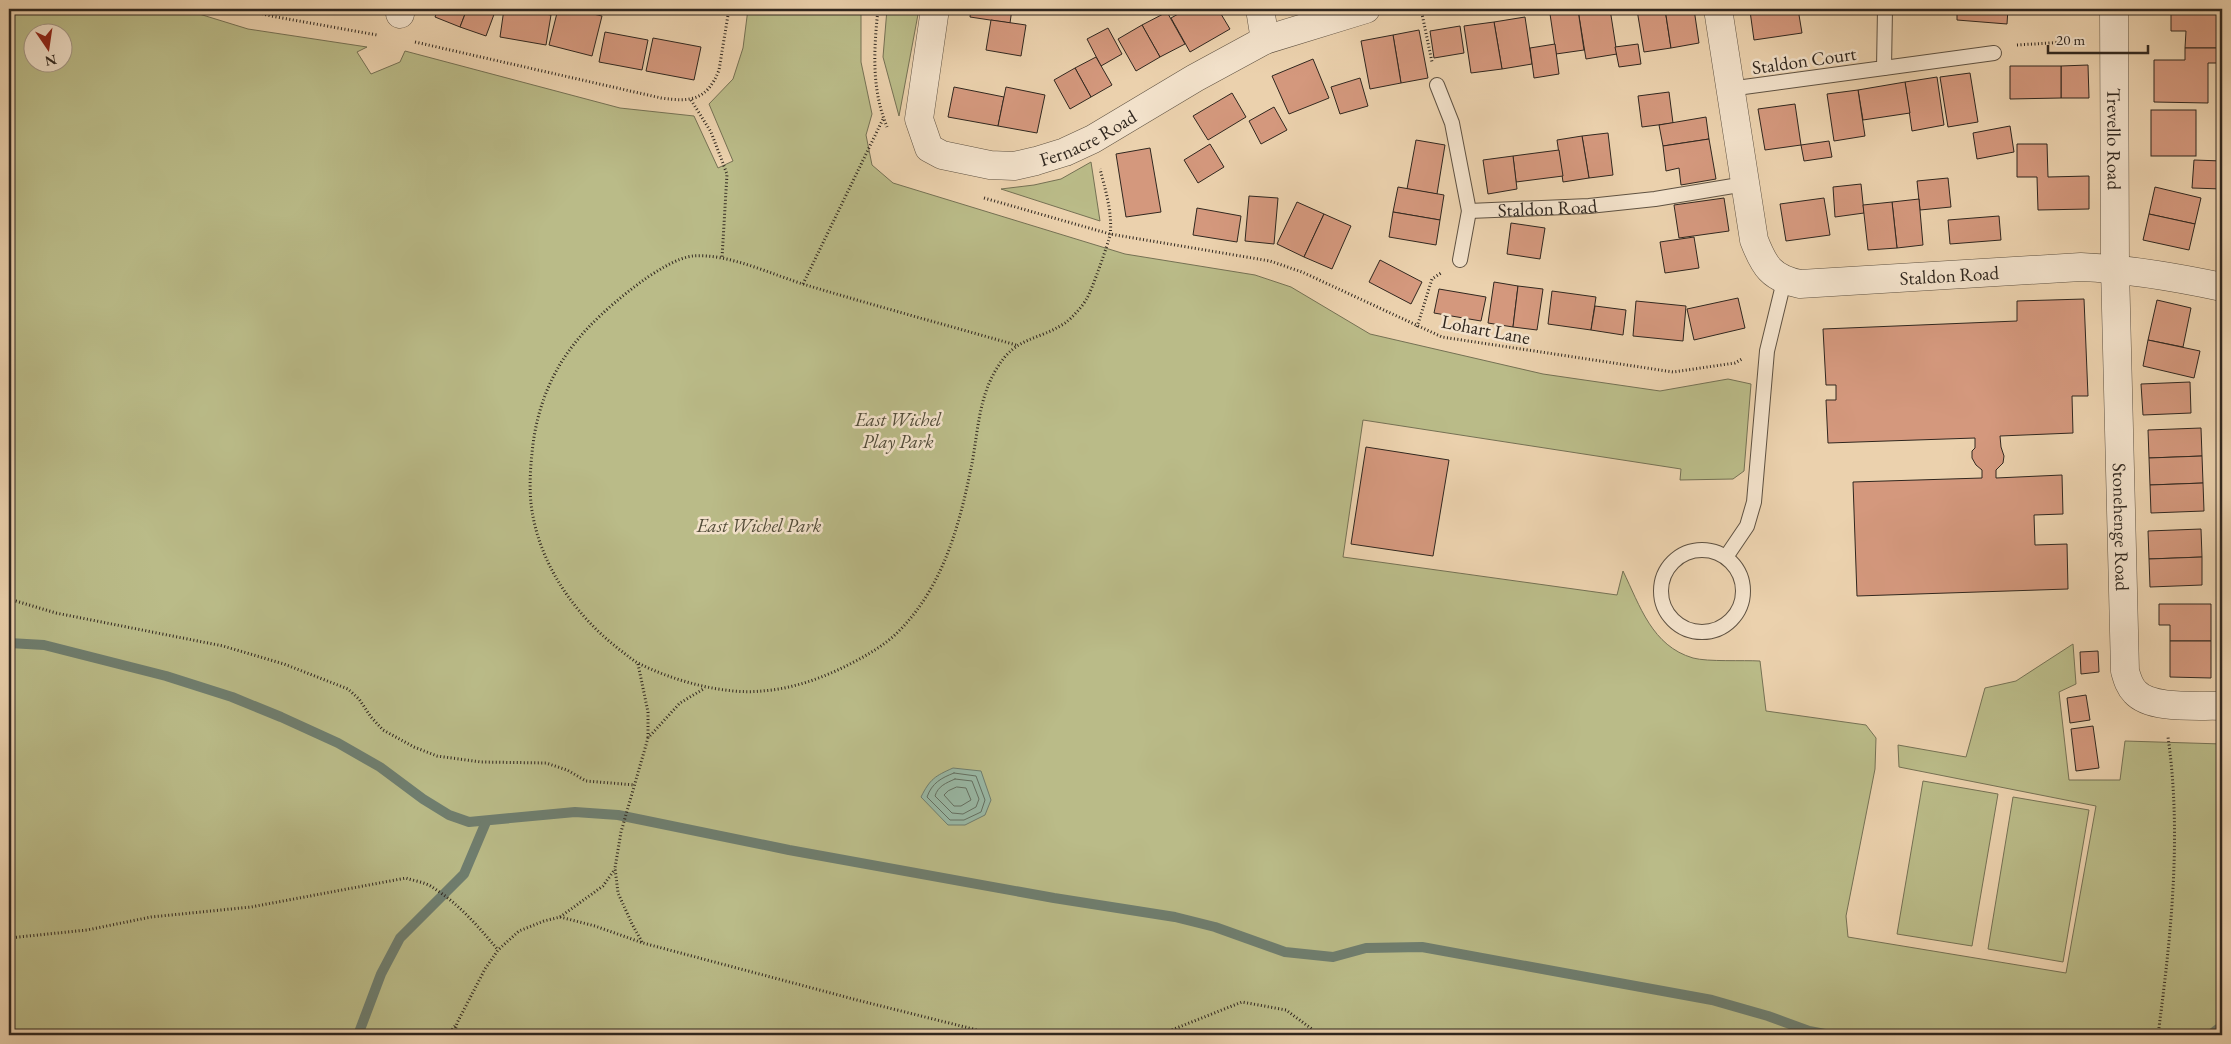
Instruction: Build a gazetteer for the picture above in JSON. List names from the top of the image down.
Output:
{
  "streets": {
    "street": [
      "Fernacre Road",
      "Trevello Road",
      "Staldon Road",
      "Stonehenge Road"
    ],
    "lane": ["Staldon Court"],
    "path": ["Lohart Lane"]
  },
  "crossings": [
    ["Trevello Road", "Staldon Road"],
    ["Trevello Road", "Stonehenge Road"],
    ["Staldon Road", "Stonehenge Road"]
  ],
  "parks": ["East Wichel Play Park", "East Wichel Park"],
  "scale_bar": "20 m",
  "north": "bottom"
}
